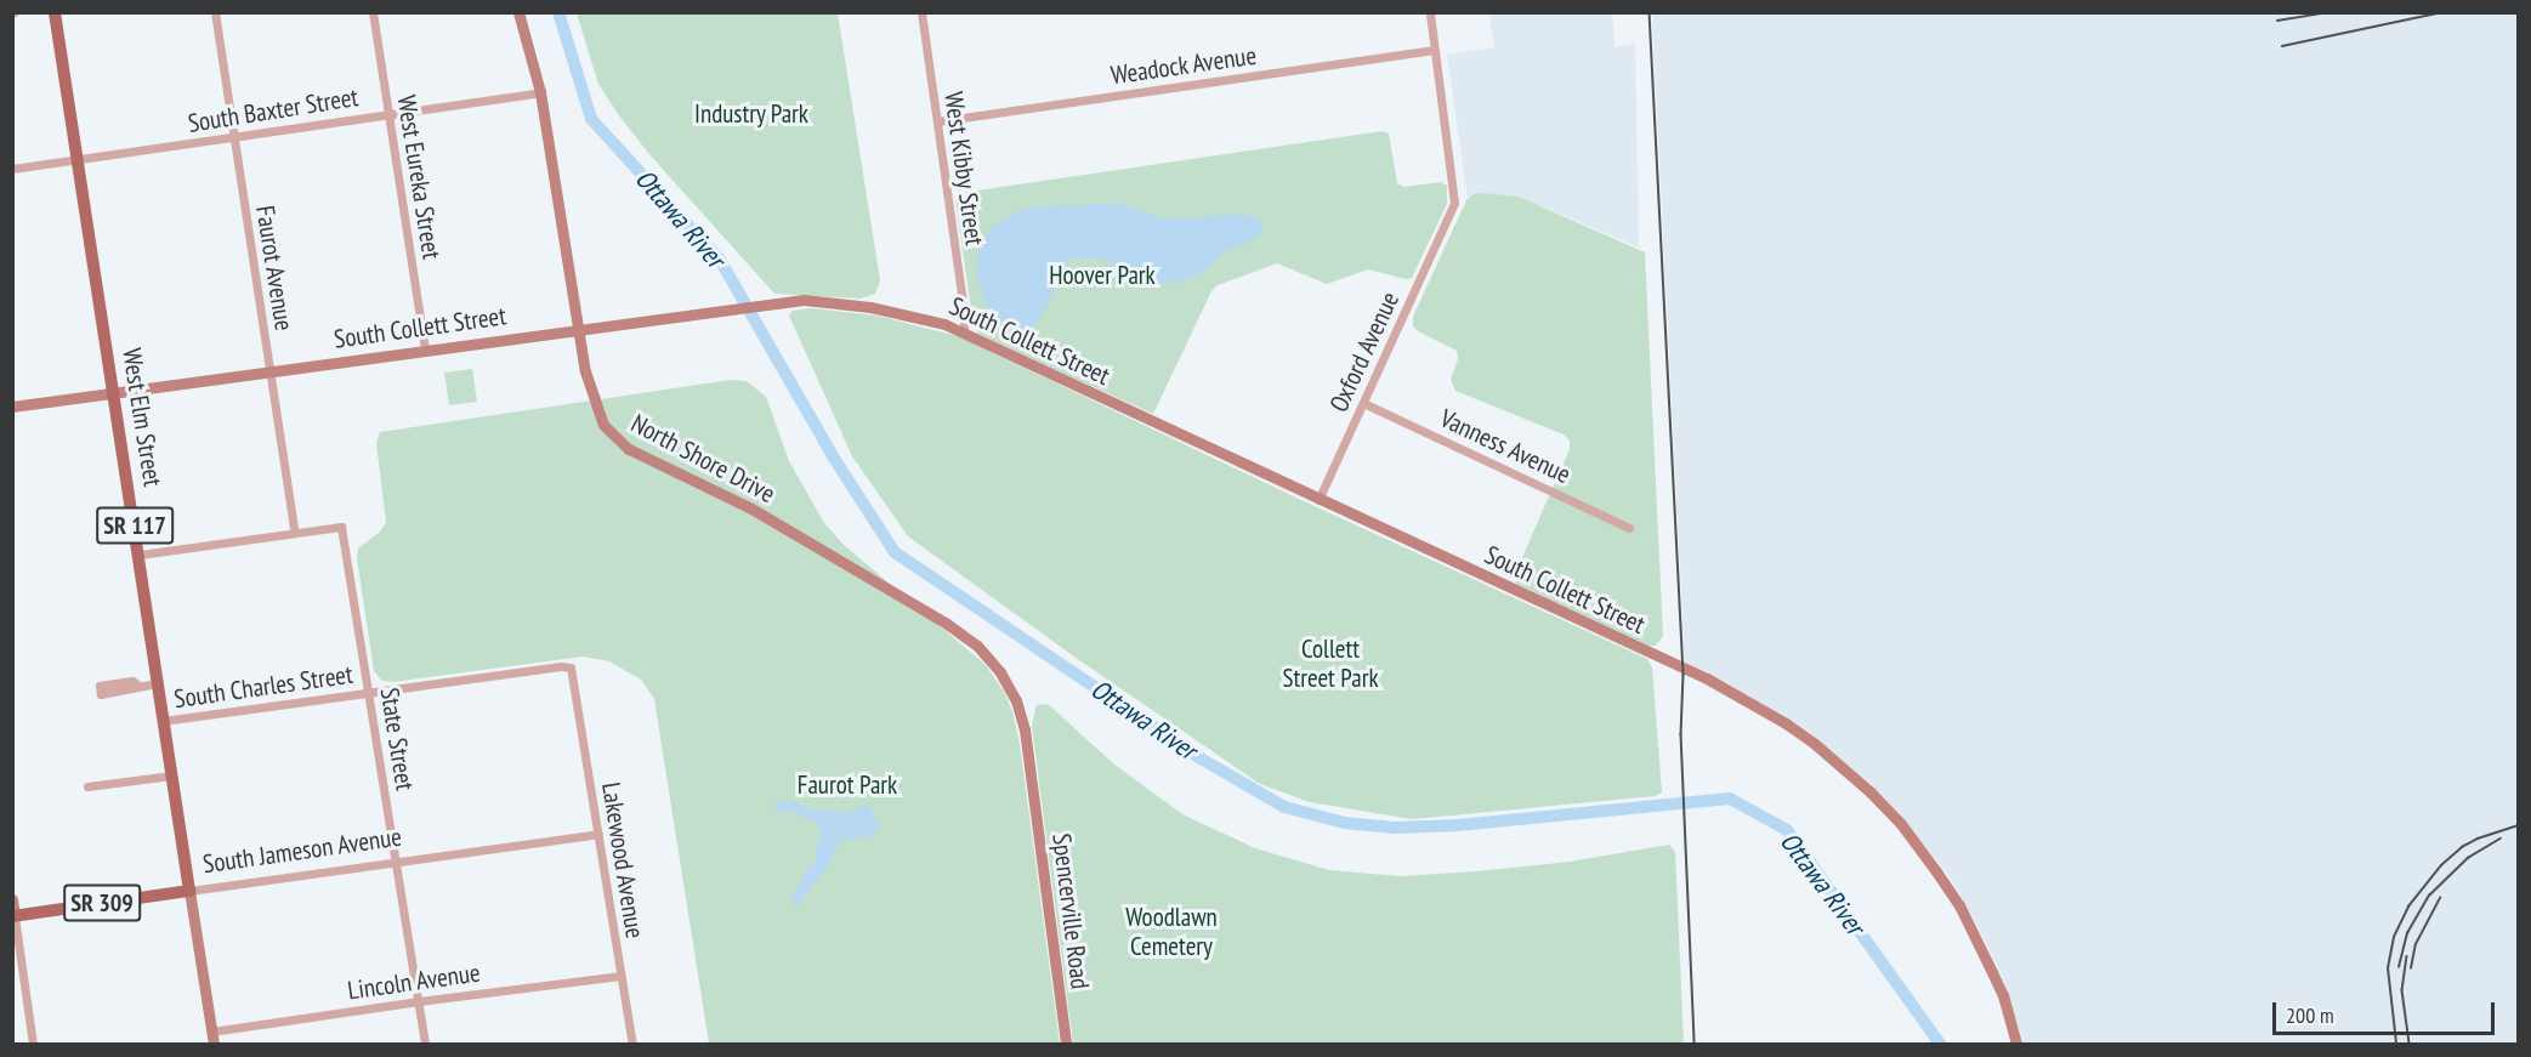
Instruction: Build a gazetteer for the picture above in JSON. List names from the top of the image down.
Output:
{
  "streets": {
    "main road": [
      "West Elm Street",
      "SR 117",
      "South Jameson Avenue",
      "SR 309"
    ],
    "street": [
      "Weadock Avenue",
      "South Baxter Street",
      "West Kibby Street",
      "West Eureka Street",
      "Faurot Avenue",
      "South Collett Street",
      "Oxford Avenue",
      "Vanness Avenue",
      "North Shore Drive",
      "South Charles Street",
      "State Street",
      "Lakewood Avenue",
      "Spencerville Road",
      "Lincoln Avenue"
    ]
  },
  "crossings": [
    ["Weadock Avenue", "West Kibby Street"],
    ["Weadock Avenue", "Oxford Avenue"],
    ["South Baxter Street", "West Eureka Street"],
    ["South Baxter Street", "Faurot Avenue"],
    ["South Baxter Street", "West Elm Street"],
    ["South Baxter Street", "North Shore Drive"],
    ["West Kibby Street", "South Collett Street"],
    ["West Eureka Street", "South Collett Street"],
    ["Faurot Avenue", "South Collett Street"],
    ["Faurot Avenue", "State Street"],
    ["South Collett Street", "Oxford Avenue"],
    ["South Collett Street", "West Elm Street"],
    ["South Collett Street", "North Shore Drive"],
    ["Oxford Avenue", "Vanness Avenue"],
    ["West Elm Street", "South Charles Street"],
    ["West Elm Street", "South Jameson Avenue"],
    ["West Elm Street", "Lincoln Avenue"],
    ["North Shore Drive", "Spencerville Road"],
    ["South Charles Street", "State Street"],
    ["South Charles Street", "Lakewood Avenue"],
    ["State Street", "South Jameson Avenue"],
    ["State Street", "Lincoln Avenue"],
    ["South Jameson Avenue", "Lakewood Avenue"],
    ["Lakewood Avenue", "Lincoln Avenue"]
  ],
  "water": ["Ottawa River"],
  "parks": [
    "Industry Park",
    "Hoover Park",
    "Collett Street Park",
    "Faurot Park",
    "Woodlawn Cemetery"
  ],
  "scale_bar": "200 m"
}
